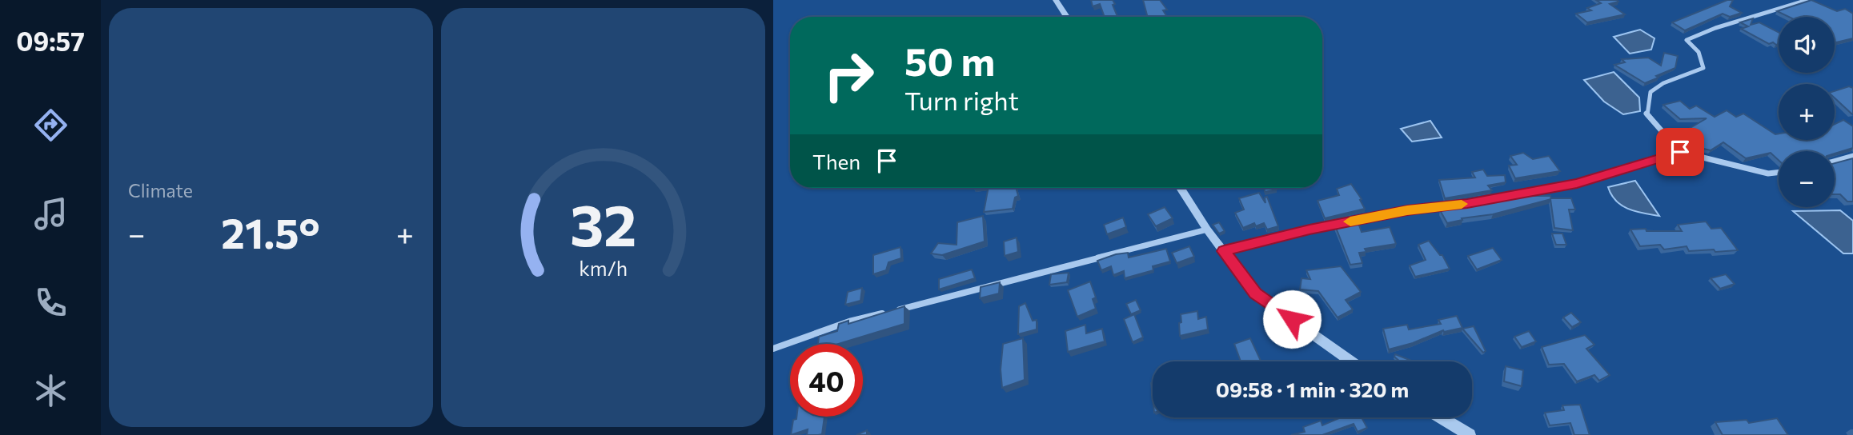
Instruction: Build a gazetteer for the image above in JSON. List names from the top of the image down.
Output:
{
  "page": {
    "tabs": "09:57",
    "tile": "Climate",
    "map_buttons": ["+", "−"],
    "turn": ["50 m", "Turn right"],
    "then": "Then",
    "heat": ["−", "21.5°", "+"],
    "limit": "40",
    "trip": "09:58 · 1 min · 320 m",
    "gauge": ["32", "km/h"]
  }
}
